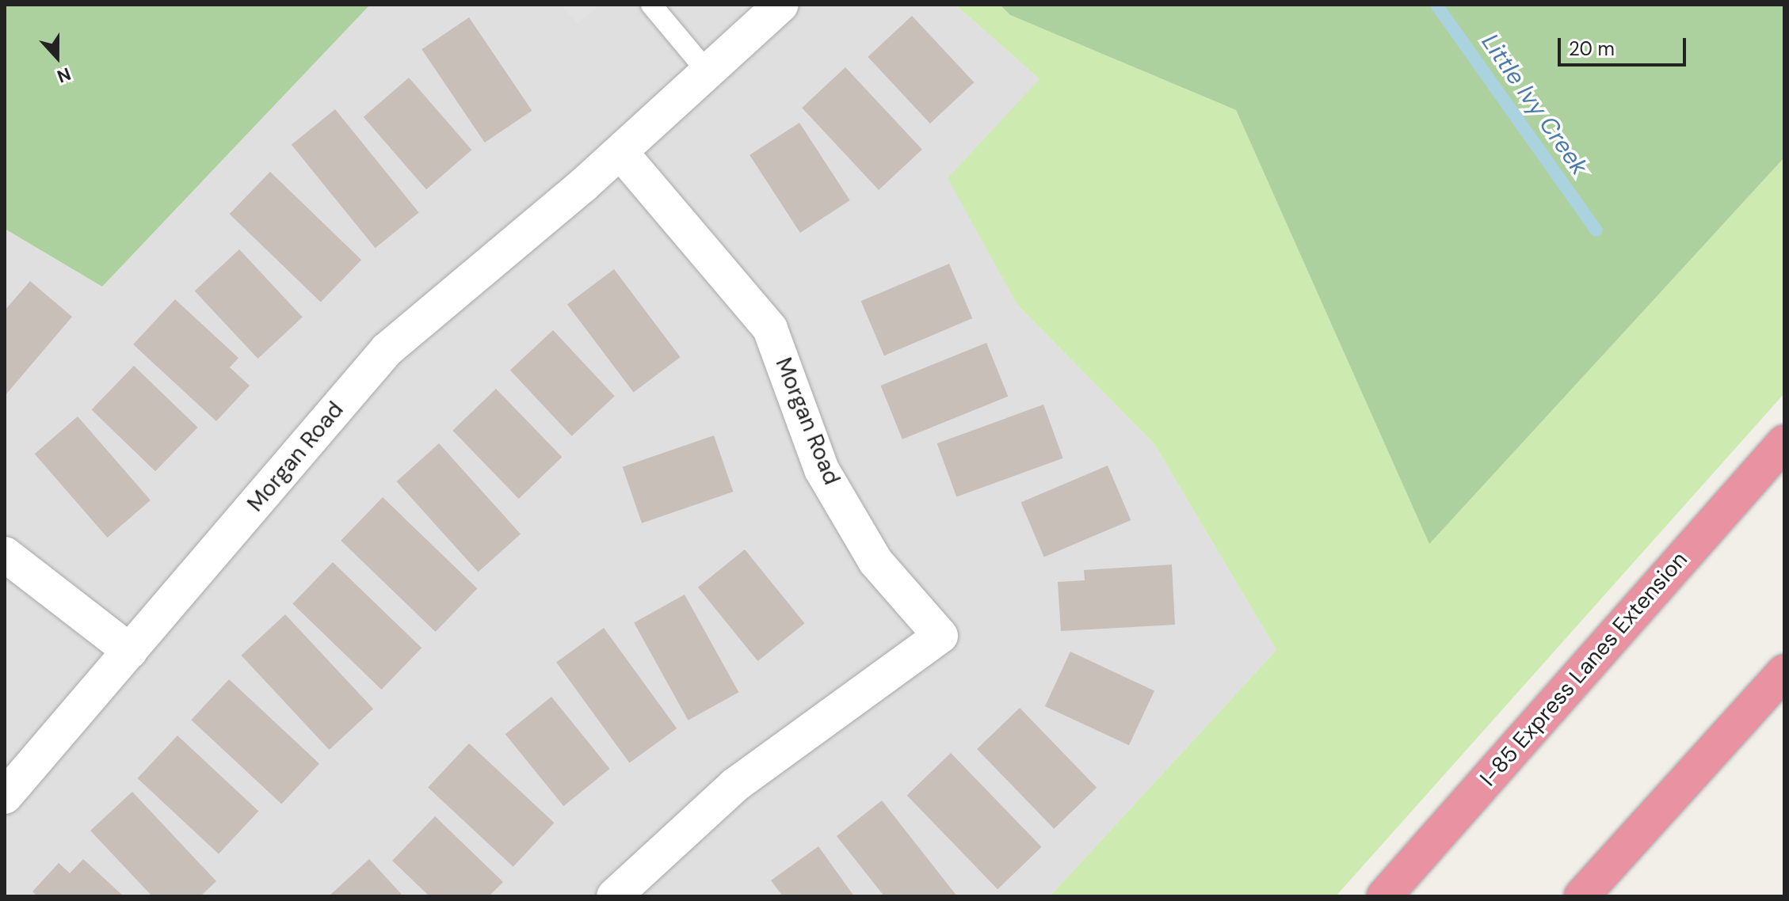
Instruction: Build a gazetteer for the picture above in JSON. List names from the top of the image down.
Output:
{
  "streets": {
    "highway": ["I-85 Express Lanes Extension"],
    "street": ["Morgan Road"]
  },
  "water": ["Little Ivy Creek"],
  "scale_bar": "20 m",
  "north": "bottom"
}
